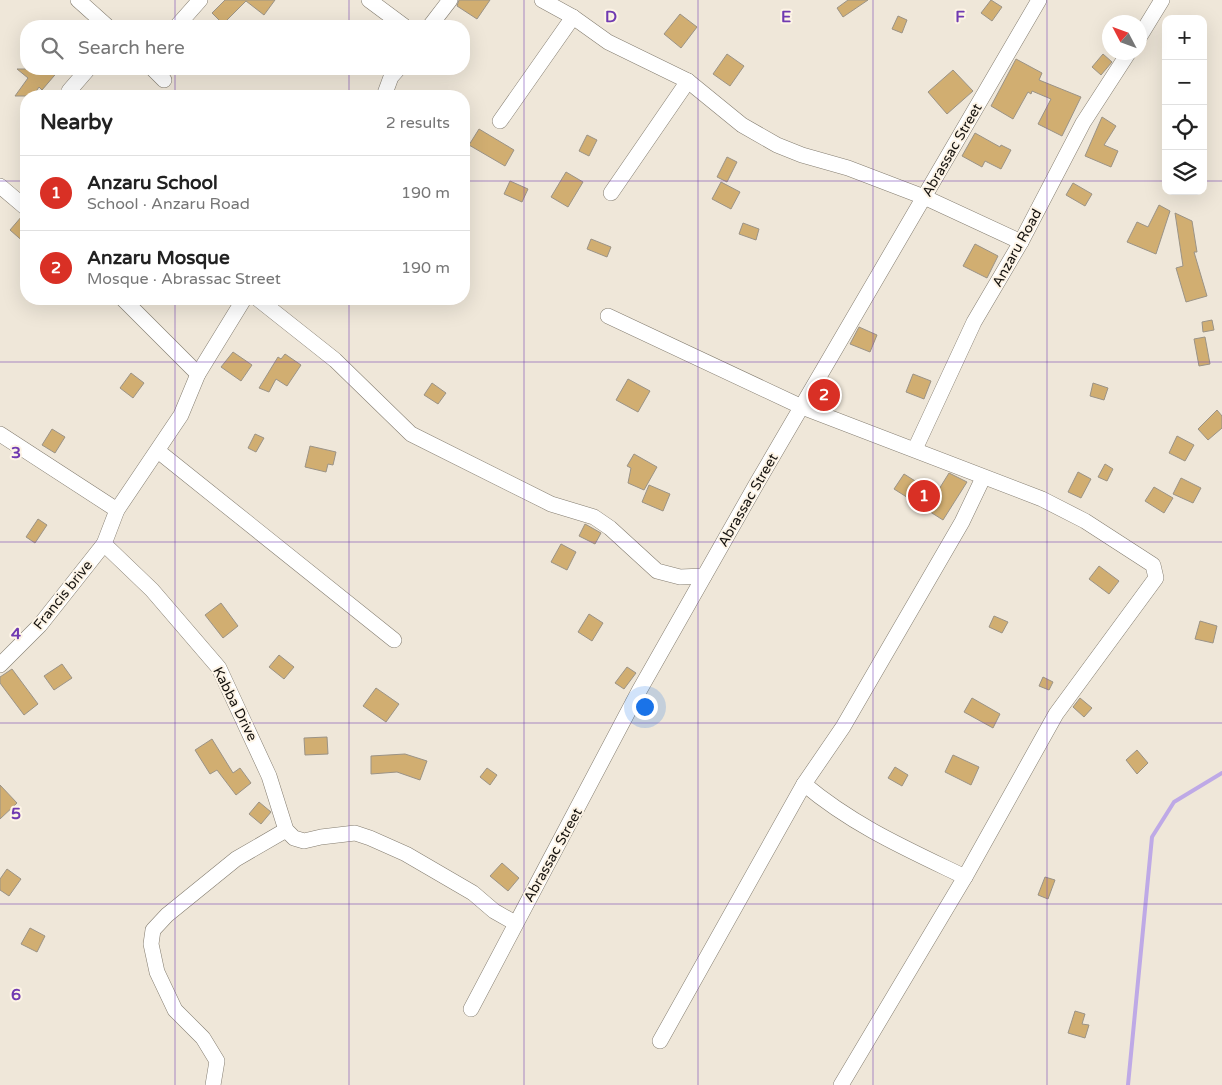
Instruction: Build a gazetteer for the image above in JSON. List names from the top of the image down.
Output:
{
  "streets": {
    "street": [
      "Abrassac Street",
      "Anzaru Road",
      "Francis brive",
      "Kabba Drive"
    ]
  },
  "crossings": [
    ["Francis brive", "Kabba Drive"]
  ],
  "north": "top left",
  "page": {
    "map_buttons": ["+", "−"],
    "search": "Search here",
    "heading": ["Nearby", "2 results"],
    "list": [
      {
        "mark": "1",
        "name": "Anzaru School",
        "note": "School · Anzaru Road",
        "value": "190 m"
      },
      {
        "mark": "2",
        "name": "Anzaru Mosque",
        "note": "Mosque · Abrassac Street",
        "value": "190 m"
      }
    ],
    "pins": ["2", "1"]
  },
  "grid": {
    "columns": ["D", "E", "F"],
    "rows": [
      "3",
      "4",
      "5",
      "6"
    ]
  }
}
